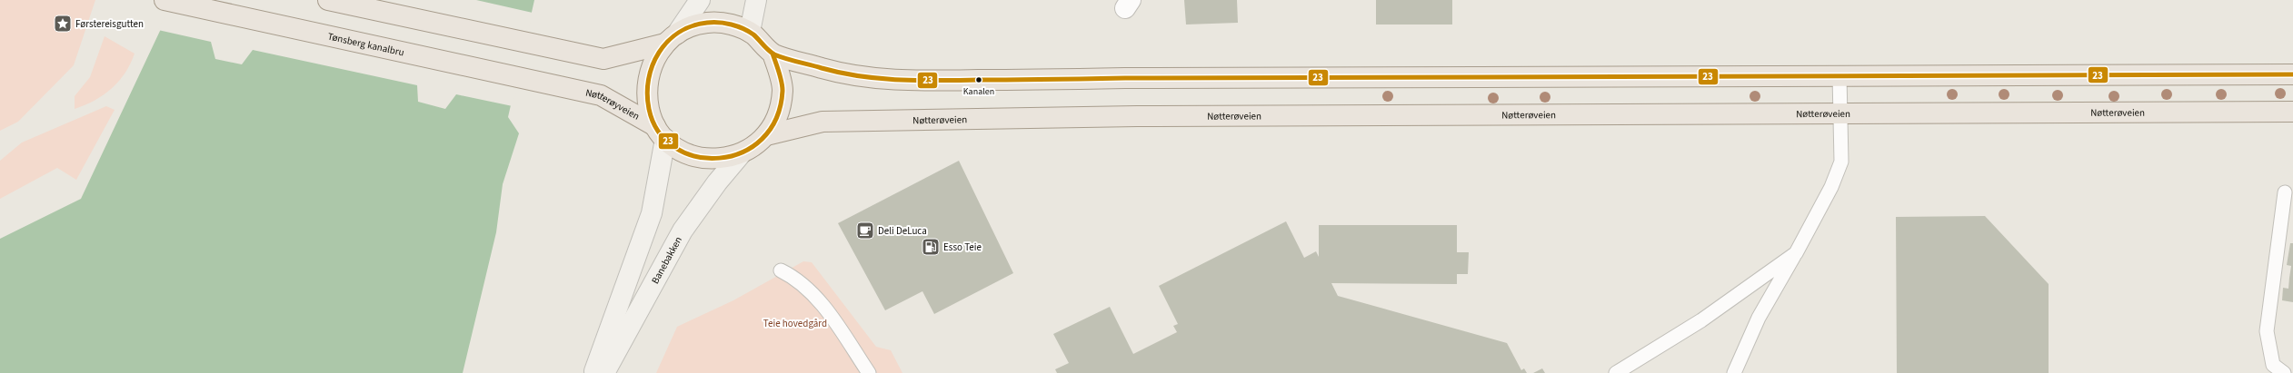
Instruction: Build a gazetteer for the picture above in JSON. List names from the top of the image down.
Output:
{
  "streets": {
    "main road": [
      "Tønsberg kanalbru",
      "Nøtterøyveien",
      "Nøtterøveien",
      "Banebakken"
    ]
  },
  "crossings": [
    ["Tønsberg kanalbru", "Nøtterøyveien"],
    ["Nøtterøyveien", "Nøtterøveien"],
    ["Nøtterøyveien", "Banebakken"]
  ],
  "parks": ["Teie hovedgård"],
  "places": {
    "place": ["Førstereisgutten"],
    "other": ["Kanalen"],
    "cafe": ["Deli DeLuca"],
    "fuel station": ["Esso Teie"]
  },
  "lines": ["transit line 23"]
}
